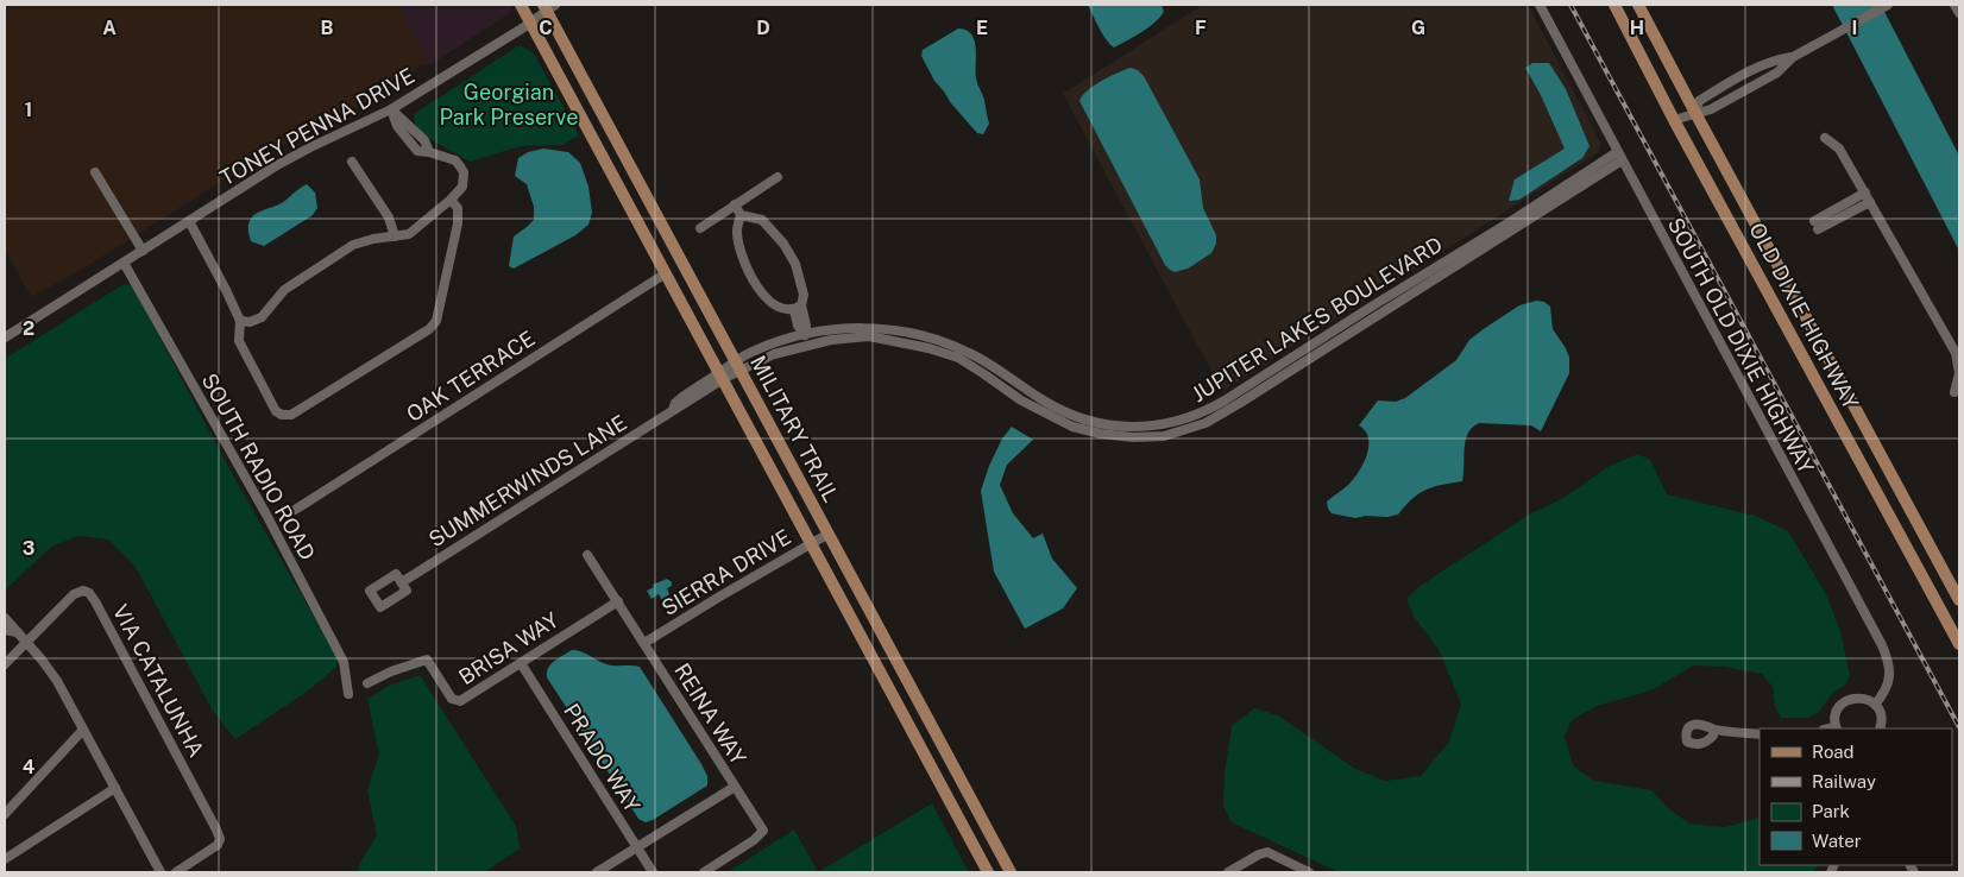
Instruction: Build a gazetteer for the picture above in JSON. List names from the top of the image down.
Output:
{
  "streets": {
    "main road": ["OLD DIXIE HIGHWAY", "MILITARY TRAIL"],
    "street": [
      "TONEY PENNA DRIVE",
      "JUPITER LAKES BOULEVARD",
      "SOUTH OLD DIXIE HIGHWAY",
      "OAK TERRACE",
      "SOUTH RADIO ROAD",
      "SUMMERWINDS LANE",
      "SIERRA DRIVE",
      "BRISA WAY",
      "VIA CATALUNHA",
      "REINA WAY",
      "PRADO WAY"
    ]
  },
  "crossings": [
    ["TONEY PENNA DRIVE", "MILITARY TRAIL"],
    ["TONEY PENNA DRIVE", "SOUTH RADIO ROAD"],
    ["JUPITER LAKES BOULEVARD", "SOUTH OLD DIXIE HIGHWAY"],
    ["JUPITER LAKES BOULEVARD", "MILITARY TRAIL"],
    ["JUPITER LAKES BOULEVARD", "SUMMERWINDS LANE"],
    ["OAK TERRACE", "MILITARY TRAIL"],
    ["MILITARY TRAIL", "SUMMERWINDS LANE"],
    ["MILITARY TRAIL", "SIERRA DRIVE"],
    ["SIERRA DRIVE", "REINA WAY"],
    ["BRISA WAY", "REINA WAY"],
    ["BRISA WAY", "PRADO WAY"]
  ],
  "parks": ["Georgian Park Preserve"],
  "legend": [
    "Road",
    "Railway",
    "Park",
    "Water"
  ],
  "grid": {
    "columns": [
      "A",
      "B",
      "C",
      "D",
      "E",
      "F",
      "G",
      "H",
      "I"
    ],
    "rows": [
      "1",
      "2",
      "3",
      "4"
    ]
  }
}
